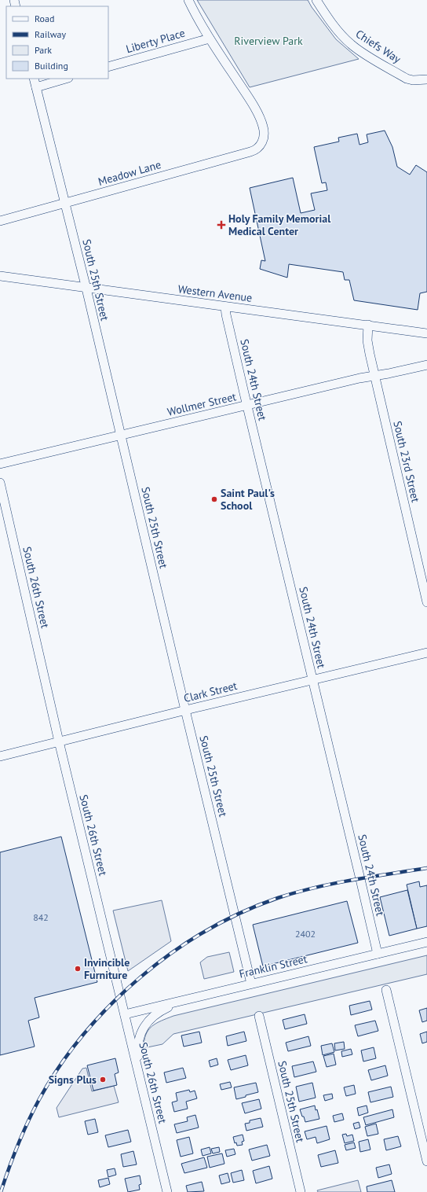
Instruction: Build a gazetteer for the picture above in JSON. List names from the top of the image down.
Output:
{
  "streets": {
    "street": [
      "Liberty Place",
      "Chiefs Way",
      "Meadow Lane",
      "South 25th Street",
      "Western Avenue",
      "South 24th Street",
      "Wollmer Street",
      "South 23rd Street",
      "South 26th Street",
      "Clark Street",
      "Franklin Street"
    ]
  },
  "crossings": [
    ["Liberty Place", "Meadow Lane"],
    ["Meadow Lane", "South 25th Street"],
    ["South 25th Street", "Western Avenue"],
    ["South 25th Street", "Wollmer Street"],
    ["South 25th Street", "Clark Street"],
    ["South 25th Street", "Franklin Street"],
    ["Western Avenue", "South 24th Street"],
    ["Western Avenue", "South 23rd Street"],
    ["South 24th Street", "Wollmer Street"],
    ["South 24th Street", "Clark Street"],
    ["South 24th Street", "Franklin Street"],
    ["Wollmer Street", "South 23rd Street"],
    ["South 26th Street", "Clark Street"],
    ["South 26th Street", "Franklin Street"]
  ],
  "parks": ["Riverview Park"],
  "places": {
    "health": ["Holy Family Memorial Medical Center"],
    "other": ["Saint Paul's School", "Invincible Furniture", "Signs Plus"]
  },
  "house_numbers": ["842", "2402"],
  "legend": [
    "Road",
    "Railway",
    "Park",
    "Building"
  ]
}
